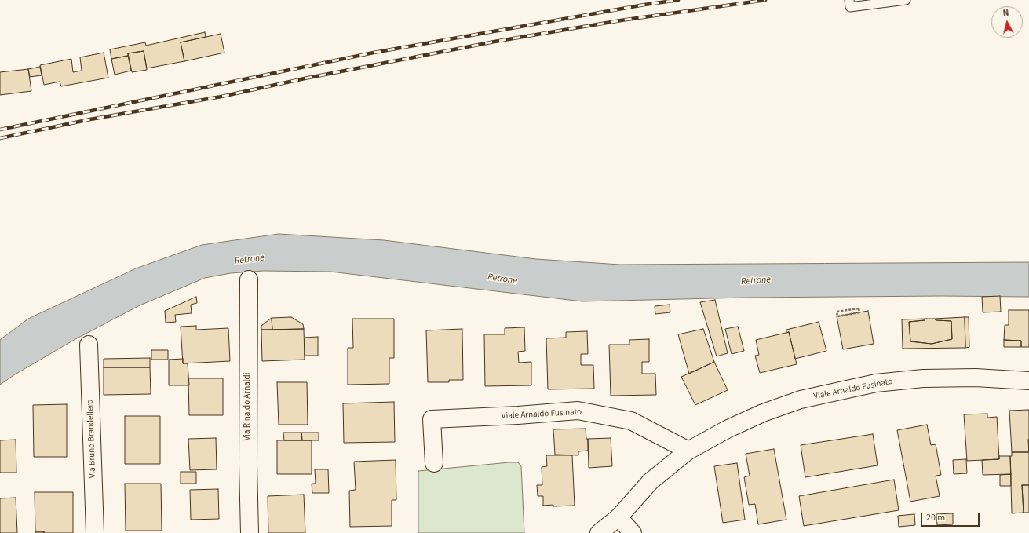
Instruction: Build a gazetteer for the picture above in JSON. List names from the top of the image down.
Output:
{
  "streets": {
    "street": ["Viale Arnaldo Fusinato", "Via Rinaldo Arnaldi", "Via Bruno Brandellero"]
  },
  "water": ["Retrone"],
  "scale_bar": "20 m",
  "north": "top"
}
